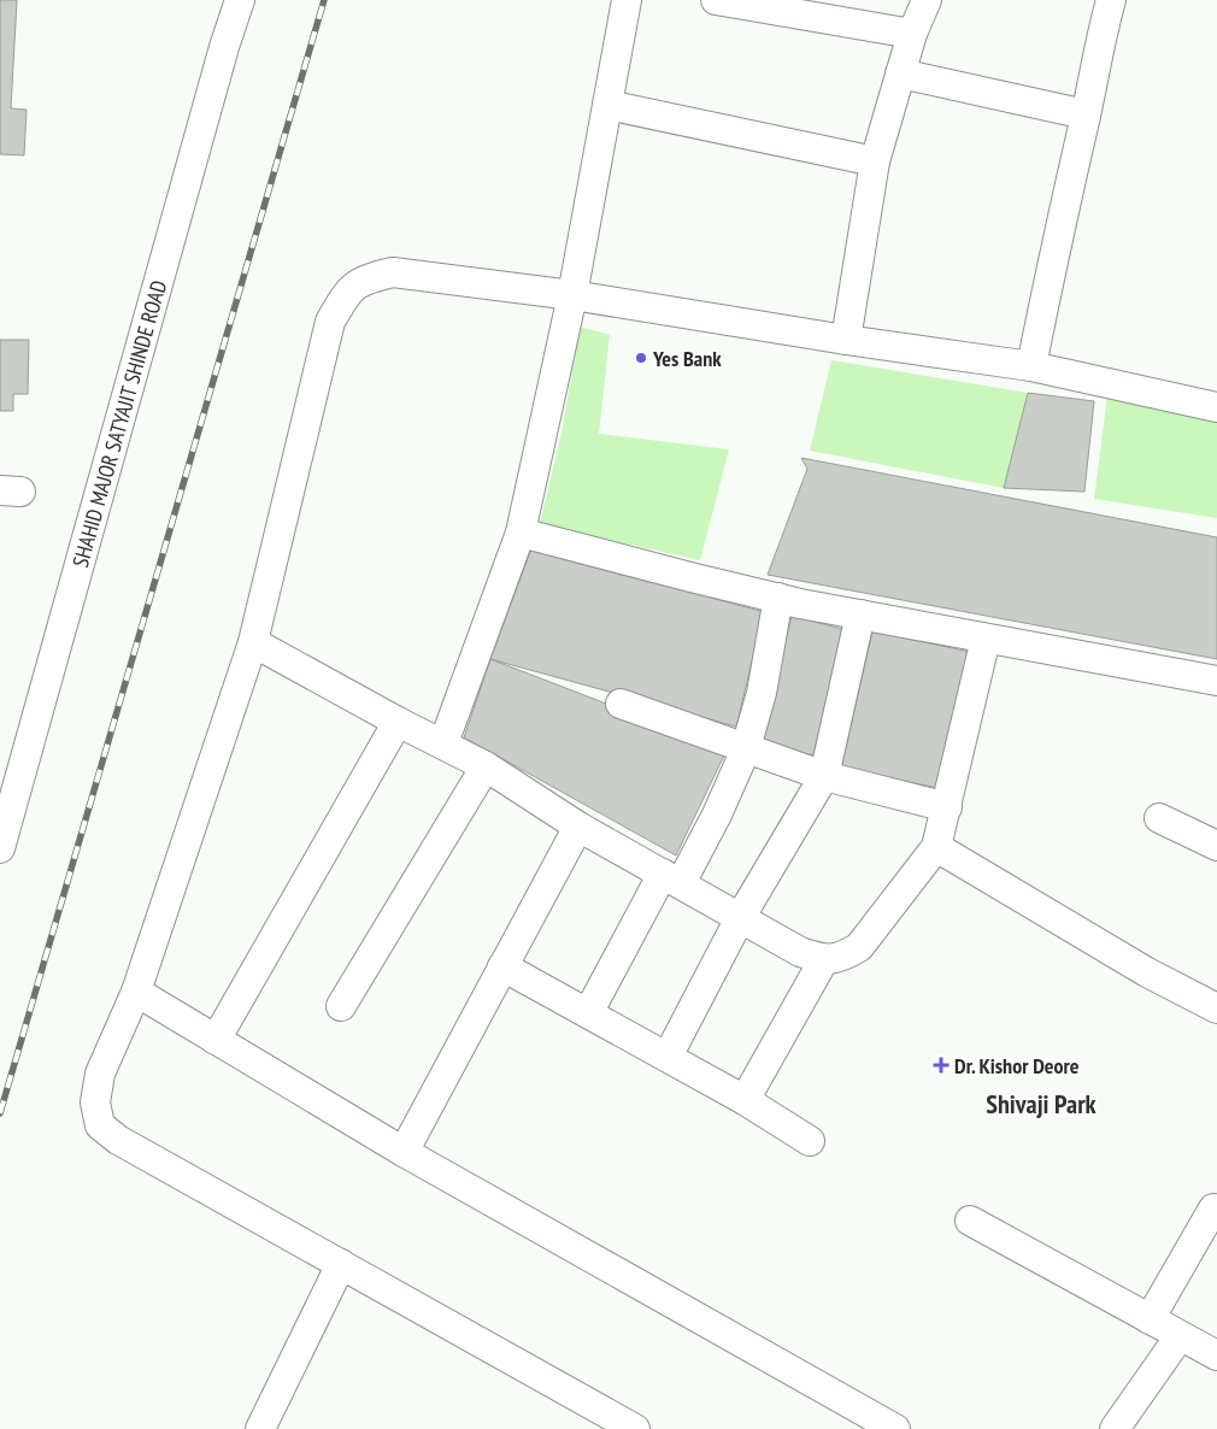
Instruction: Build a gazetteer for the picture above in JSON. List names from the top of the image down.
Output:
{
  "streets": {
    "street": ["SHAHID MAJOR SATYAJIT SHINDE ROAD"]
  },
  "districts": ["Shivaji Park"],
  "places": {
    "other": ["Yes Bank"],
    "health": ["Dr. Kishor Deore"]
  }
}
